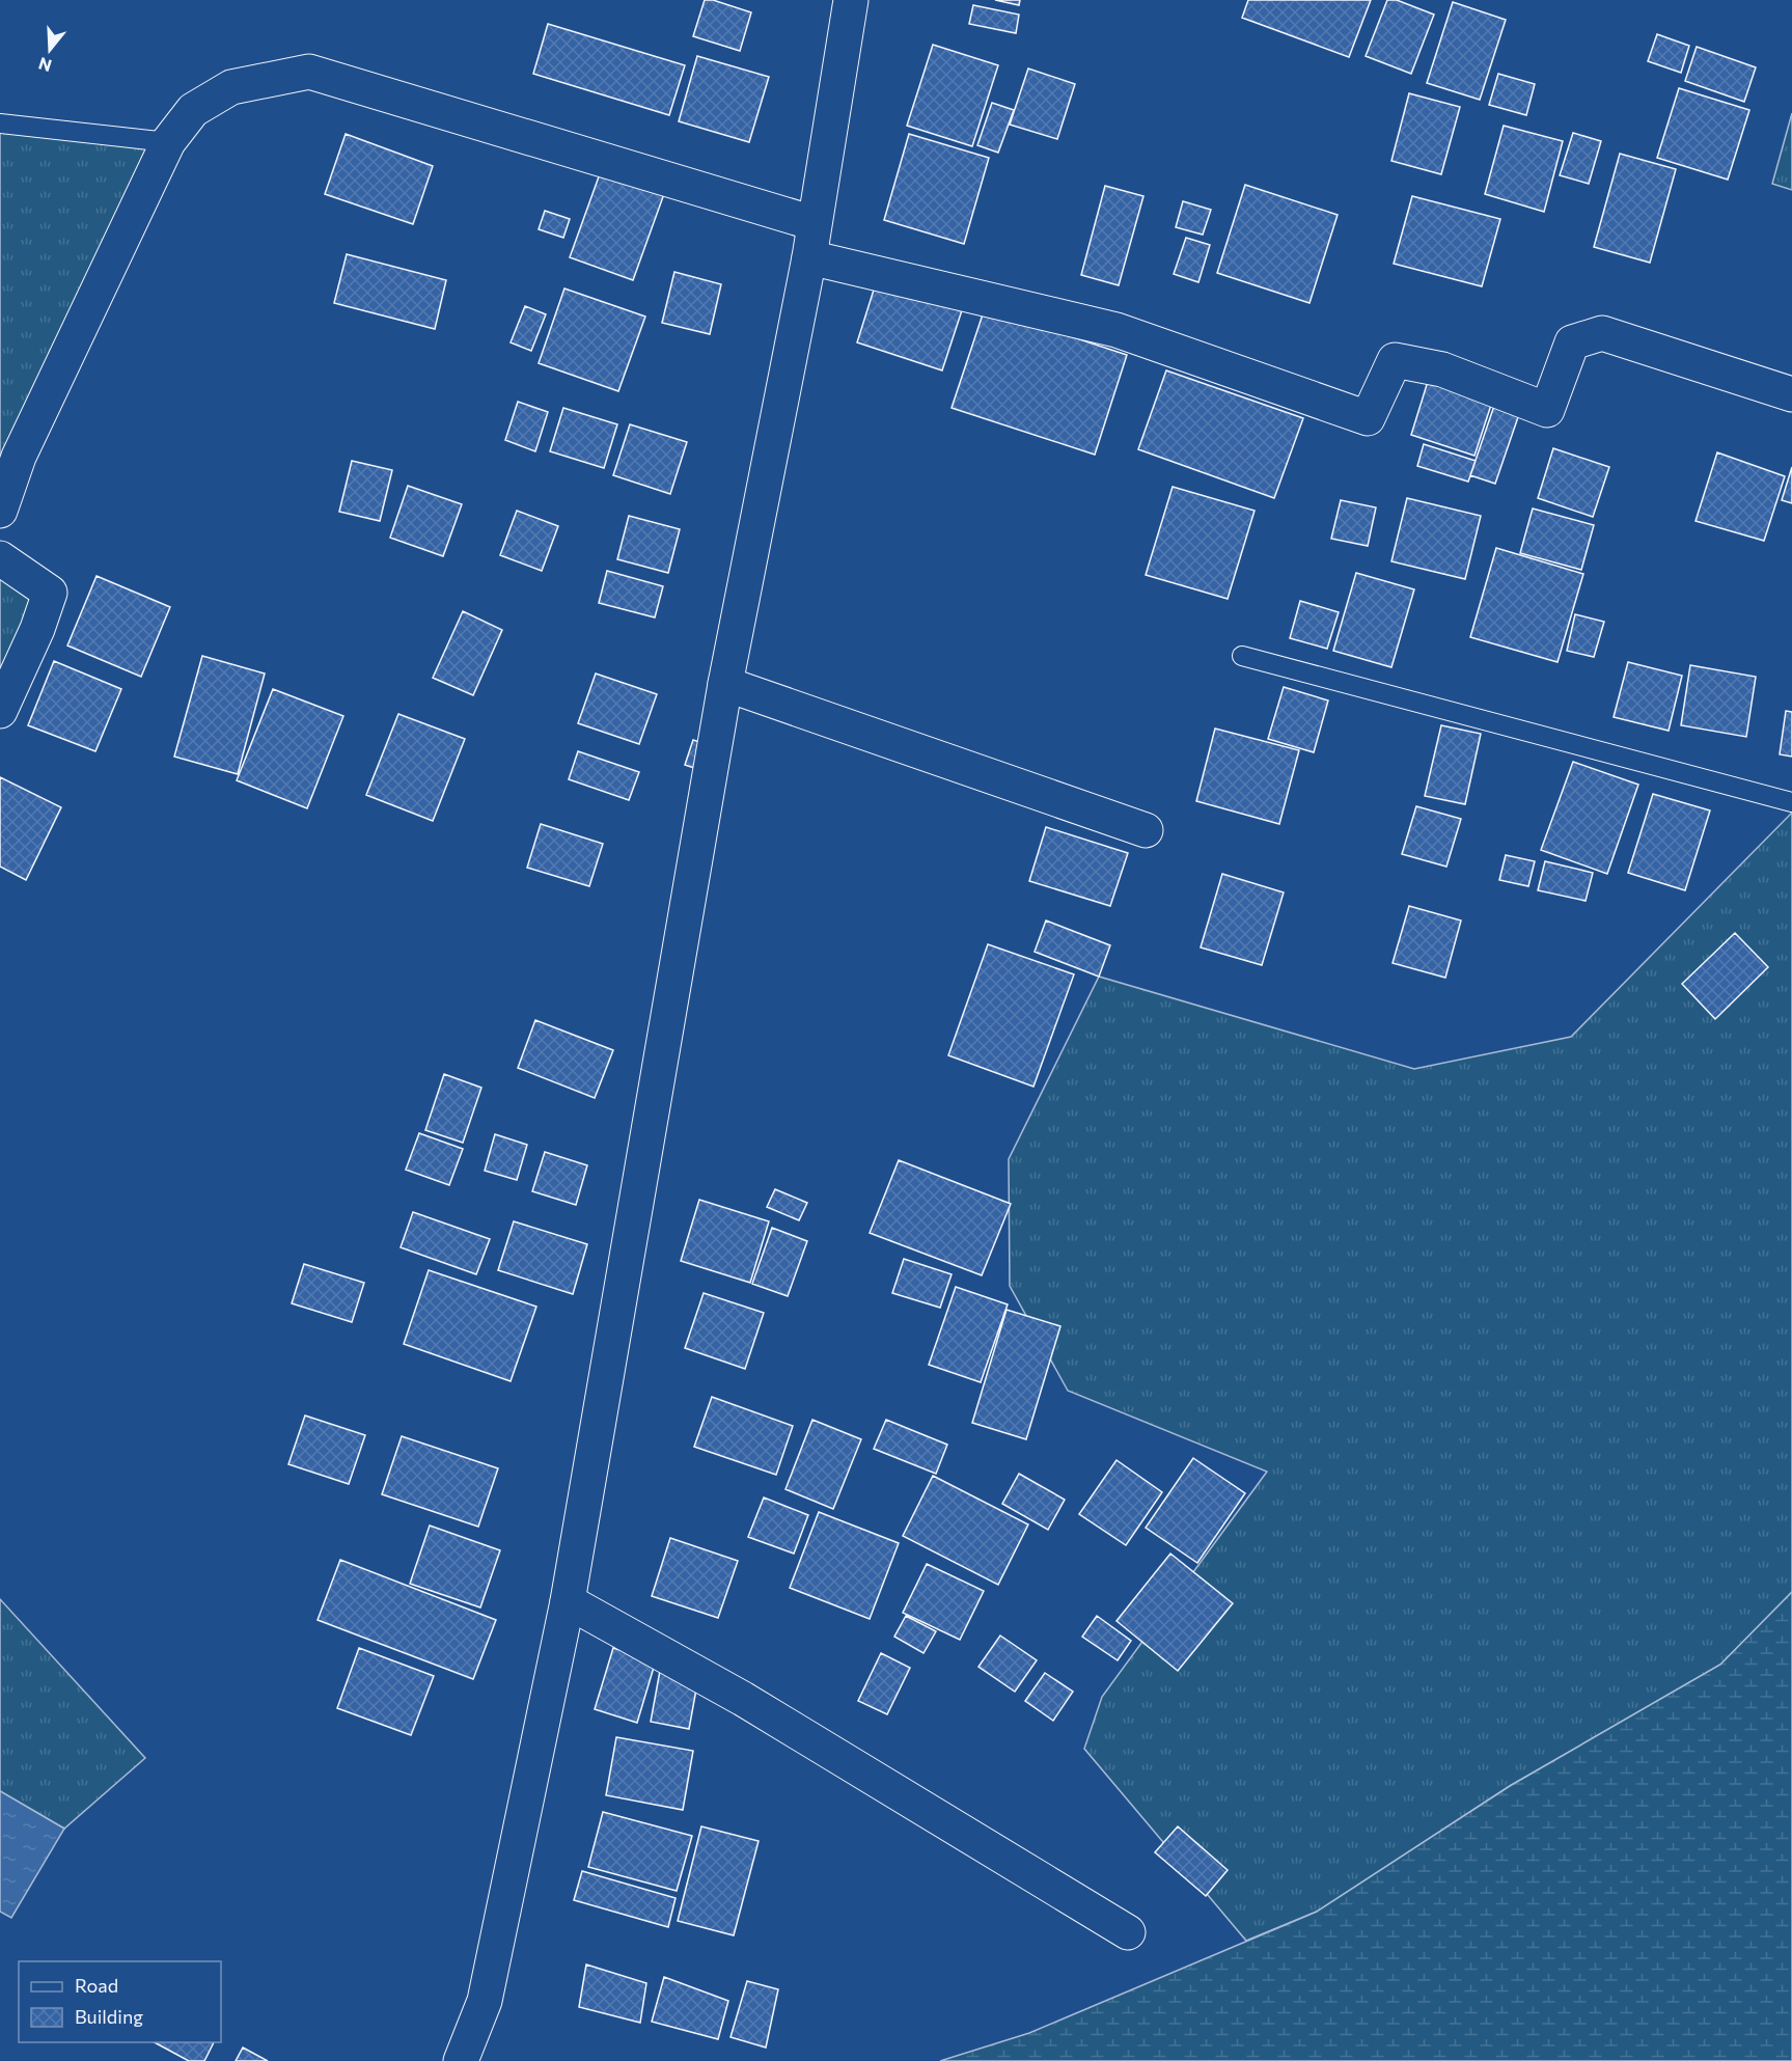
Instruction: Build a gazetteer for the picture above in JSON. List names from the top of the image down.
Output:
{
  "legend": ["Road", "Building"],
  "north": "bottom"
}
